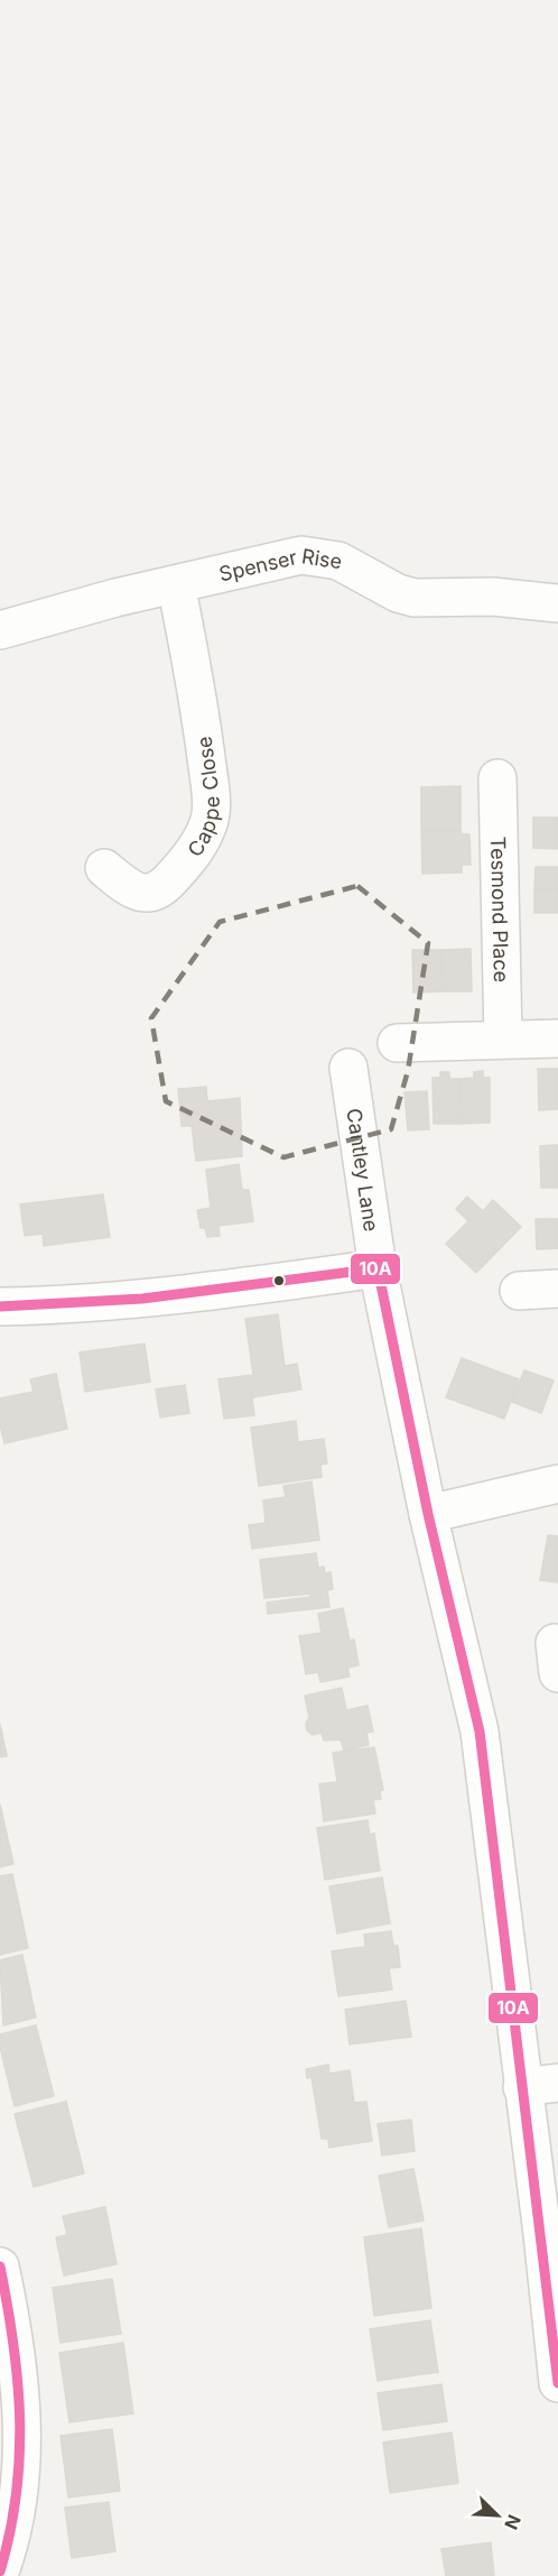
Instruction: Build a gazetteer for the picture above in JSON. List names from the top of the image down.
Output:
{
  "streets": {
    "street": [
      "Spenser Rise",
      "Cappe Close",
      "Tesmond Place",
      "Cantley Lane"
    ]
  },
  "crossings": [
    ["Spenser Rise", "Cappe Close"]
  ],
  "lines": ["transit line 10A"],
  "north": "bottom right"
}
